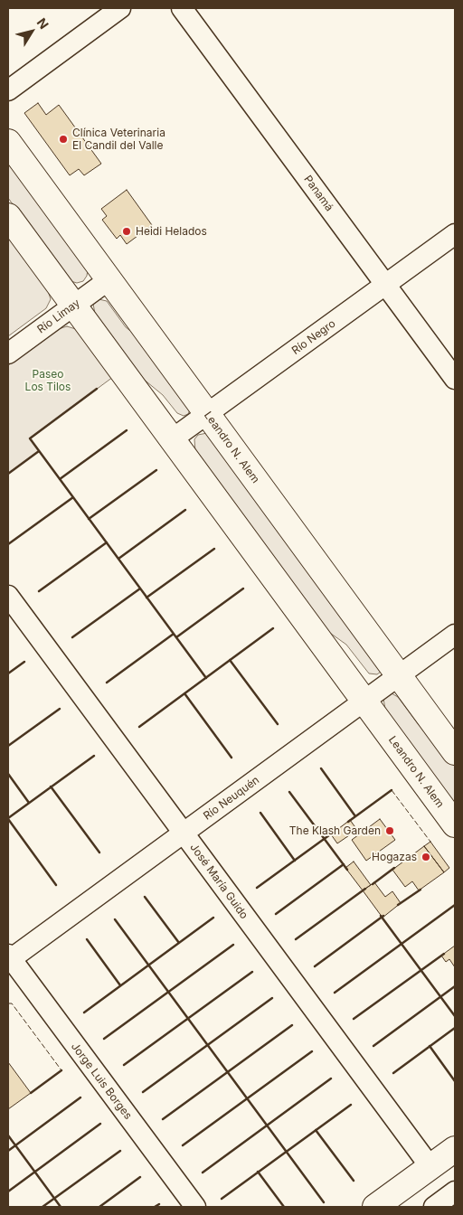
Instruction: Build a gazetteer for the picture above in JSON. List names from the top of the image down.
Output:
{
  "streets": {
    "main road": ["Leandro N. Alem"],
    "street": [
      "Panamá",
      "Río Limay",
      "Río Negro",
      "Río Neuquén",
      "José María Guido",
      "Jorge Luis Borges"
    ]
  },
  "crossings": [
    ["Panamá", "Río Negro"],
    ["Río Limay", "Leandro N. Alem"],
    ["Río Negro", "Leandro N. Alem"],
    ["Leandro N. Alem", "Río Neuquén"],
    ["Río Neuquén", "José María Guido"],
    ["Río Neuquén", "Jorge Luis Borges"]
  ],
  "parks": ["Paseo Los Tilos"],
  "places": [
    "Clínica Veterinaria El Candil del Valle",
    "Heidi Helados",
    "The Klash Garden",
    "Hogazas"
  ],
  "north": "top right"
}
